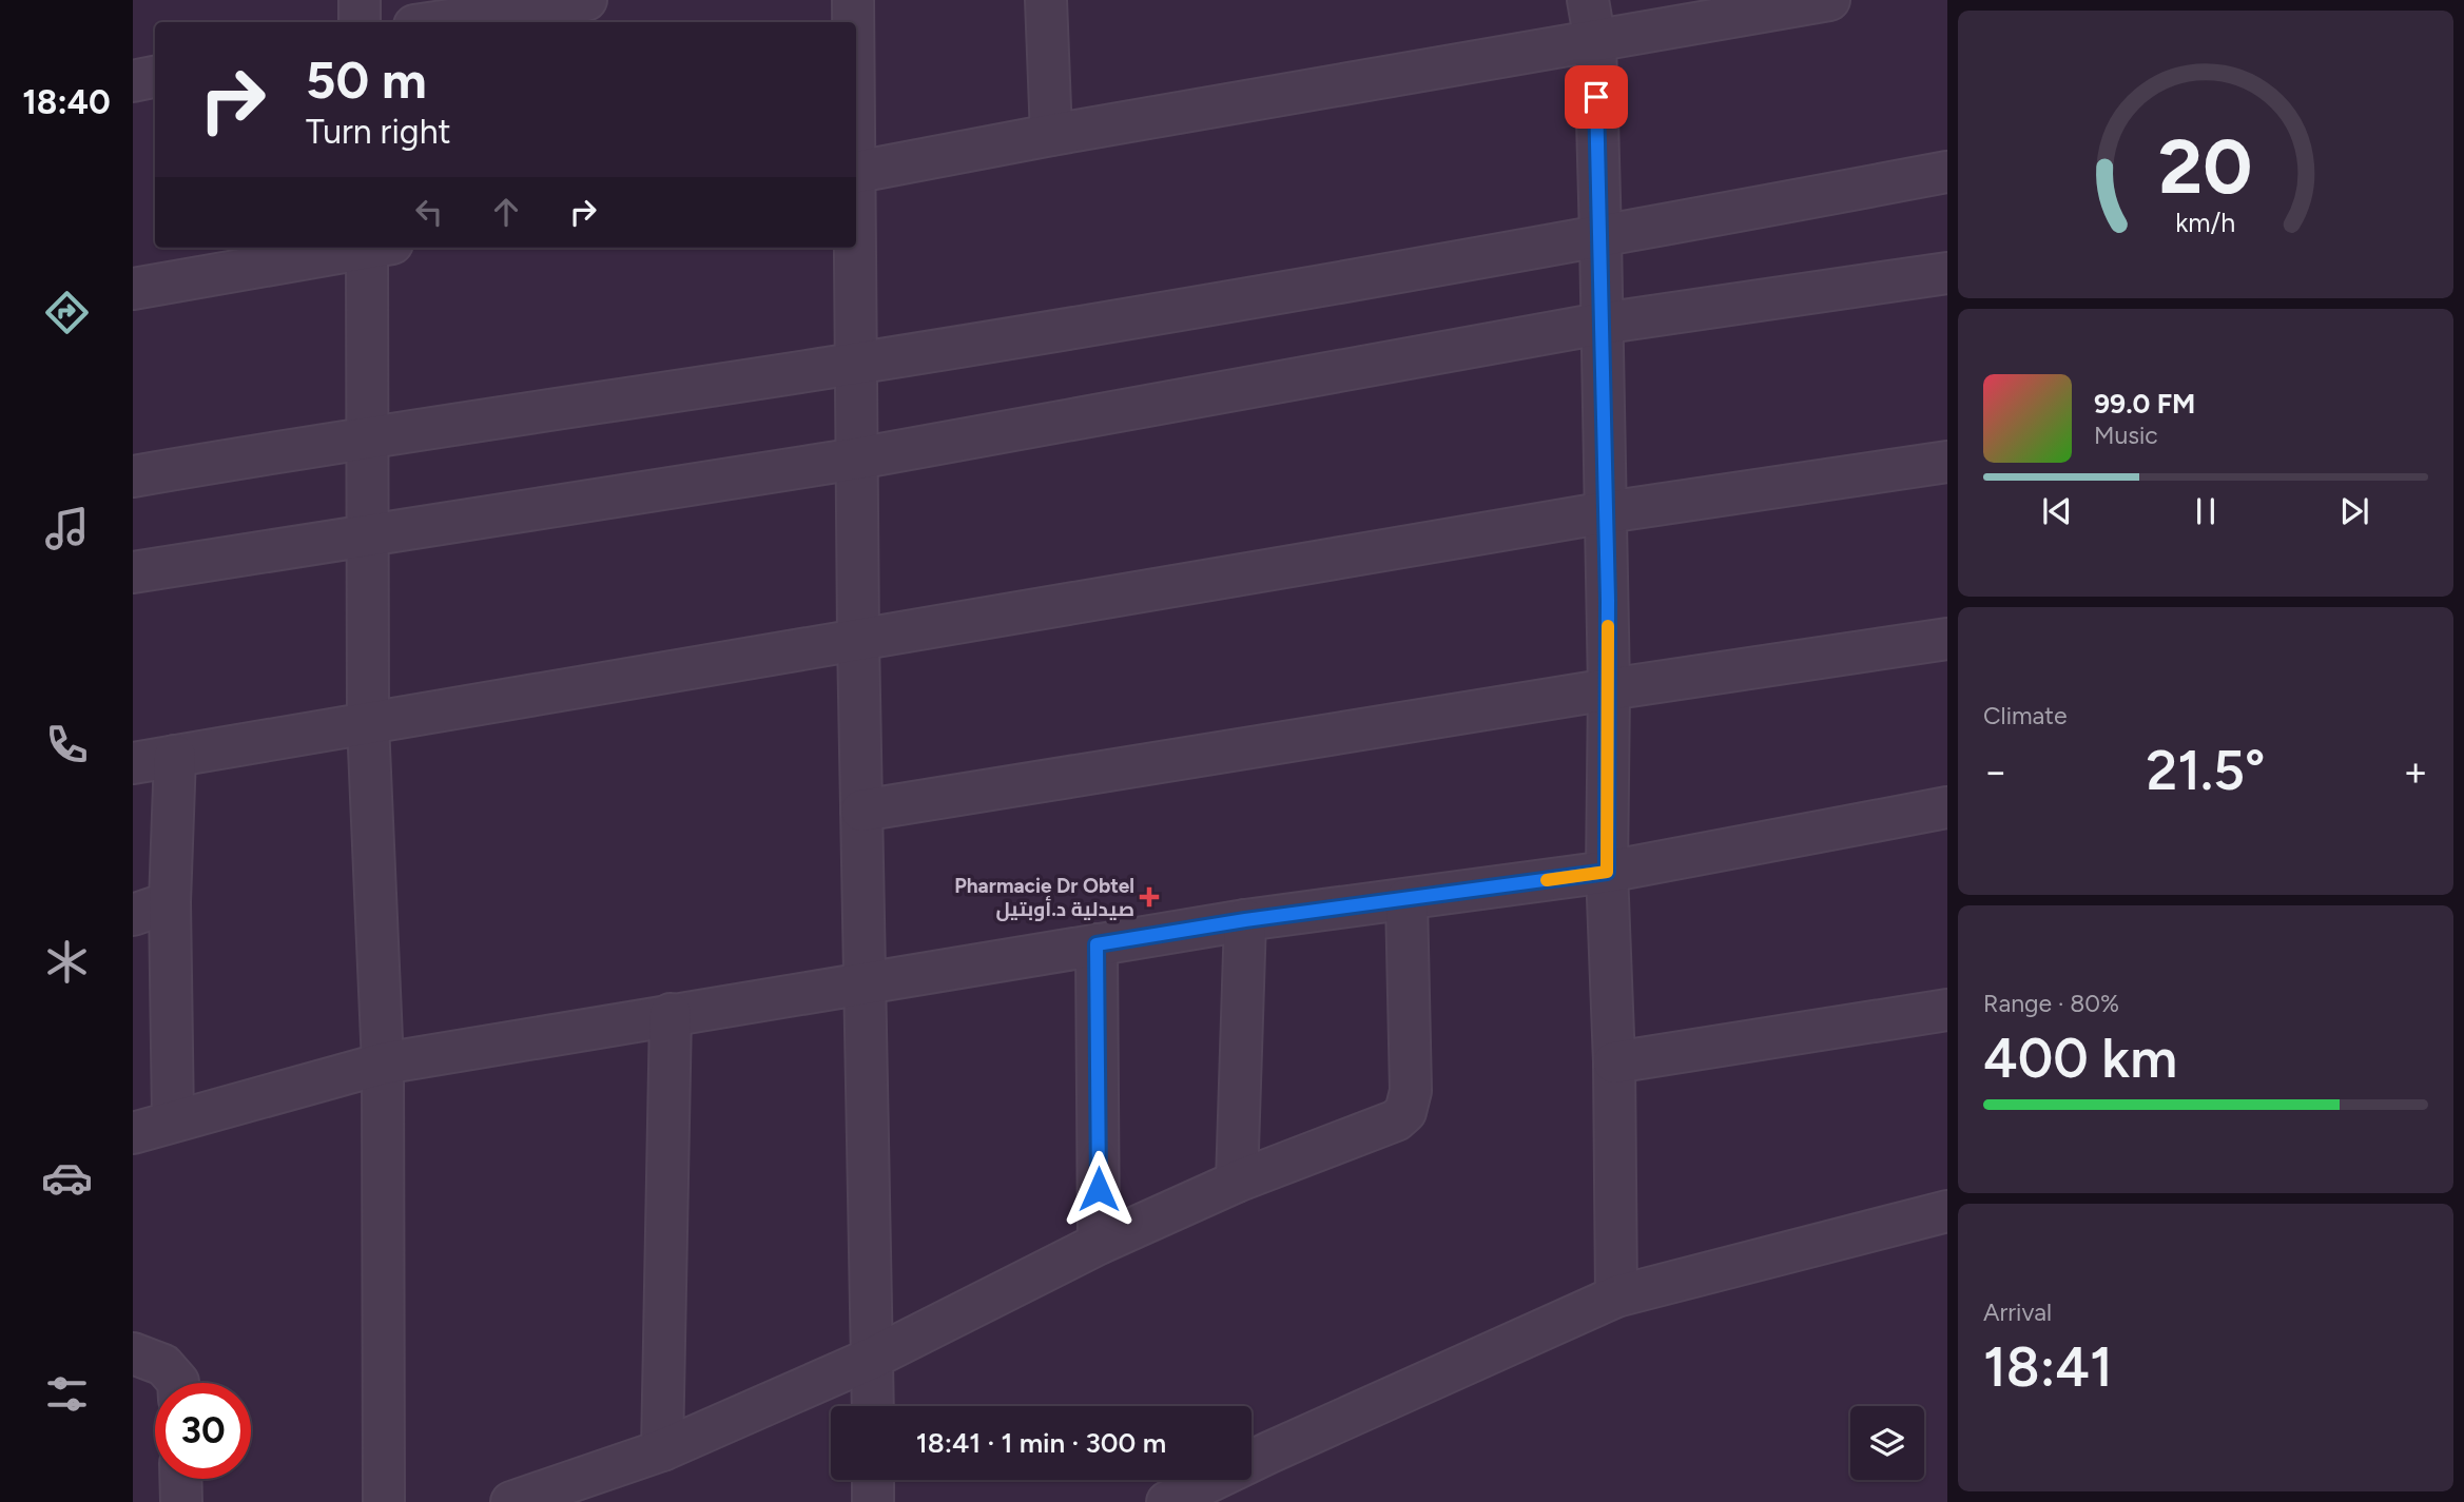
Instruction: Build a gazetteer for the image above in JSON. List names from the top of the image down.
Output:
{
  "places": {
    "health": ["Pharmacie Dr Obtel صيدلية د.أوبتيل"]
  },
  "page": {
    "tabs": "18:40",
    "turn": ["50 m", "Turn right"],
    "song": ["99.0 FM", "Music"],
    "tile": [
      "Climate",
      ["Range · 80%", "400 km"],
      ["Arrival", "18:41"]
    ],
    "heat": ["−", "21.5°", "+"],
    "limit": "30",
    "trip": "18:41 · 1 min · 300 m",
    "gauge": ["20", "km/h"]
  }
}
